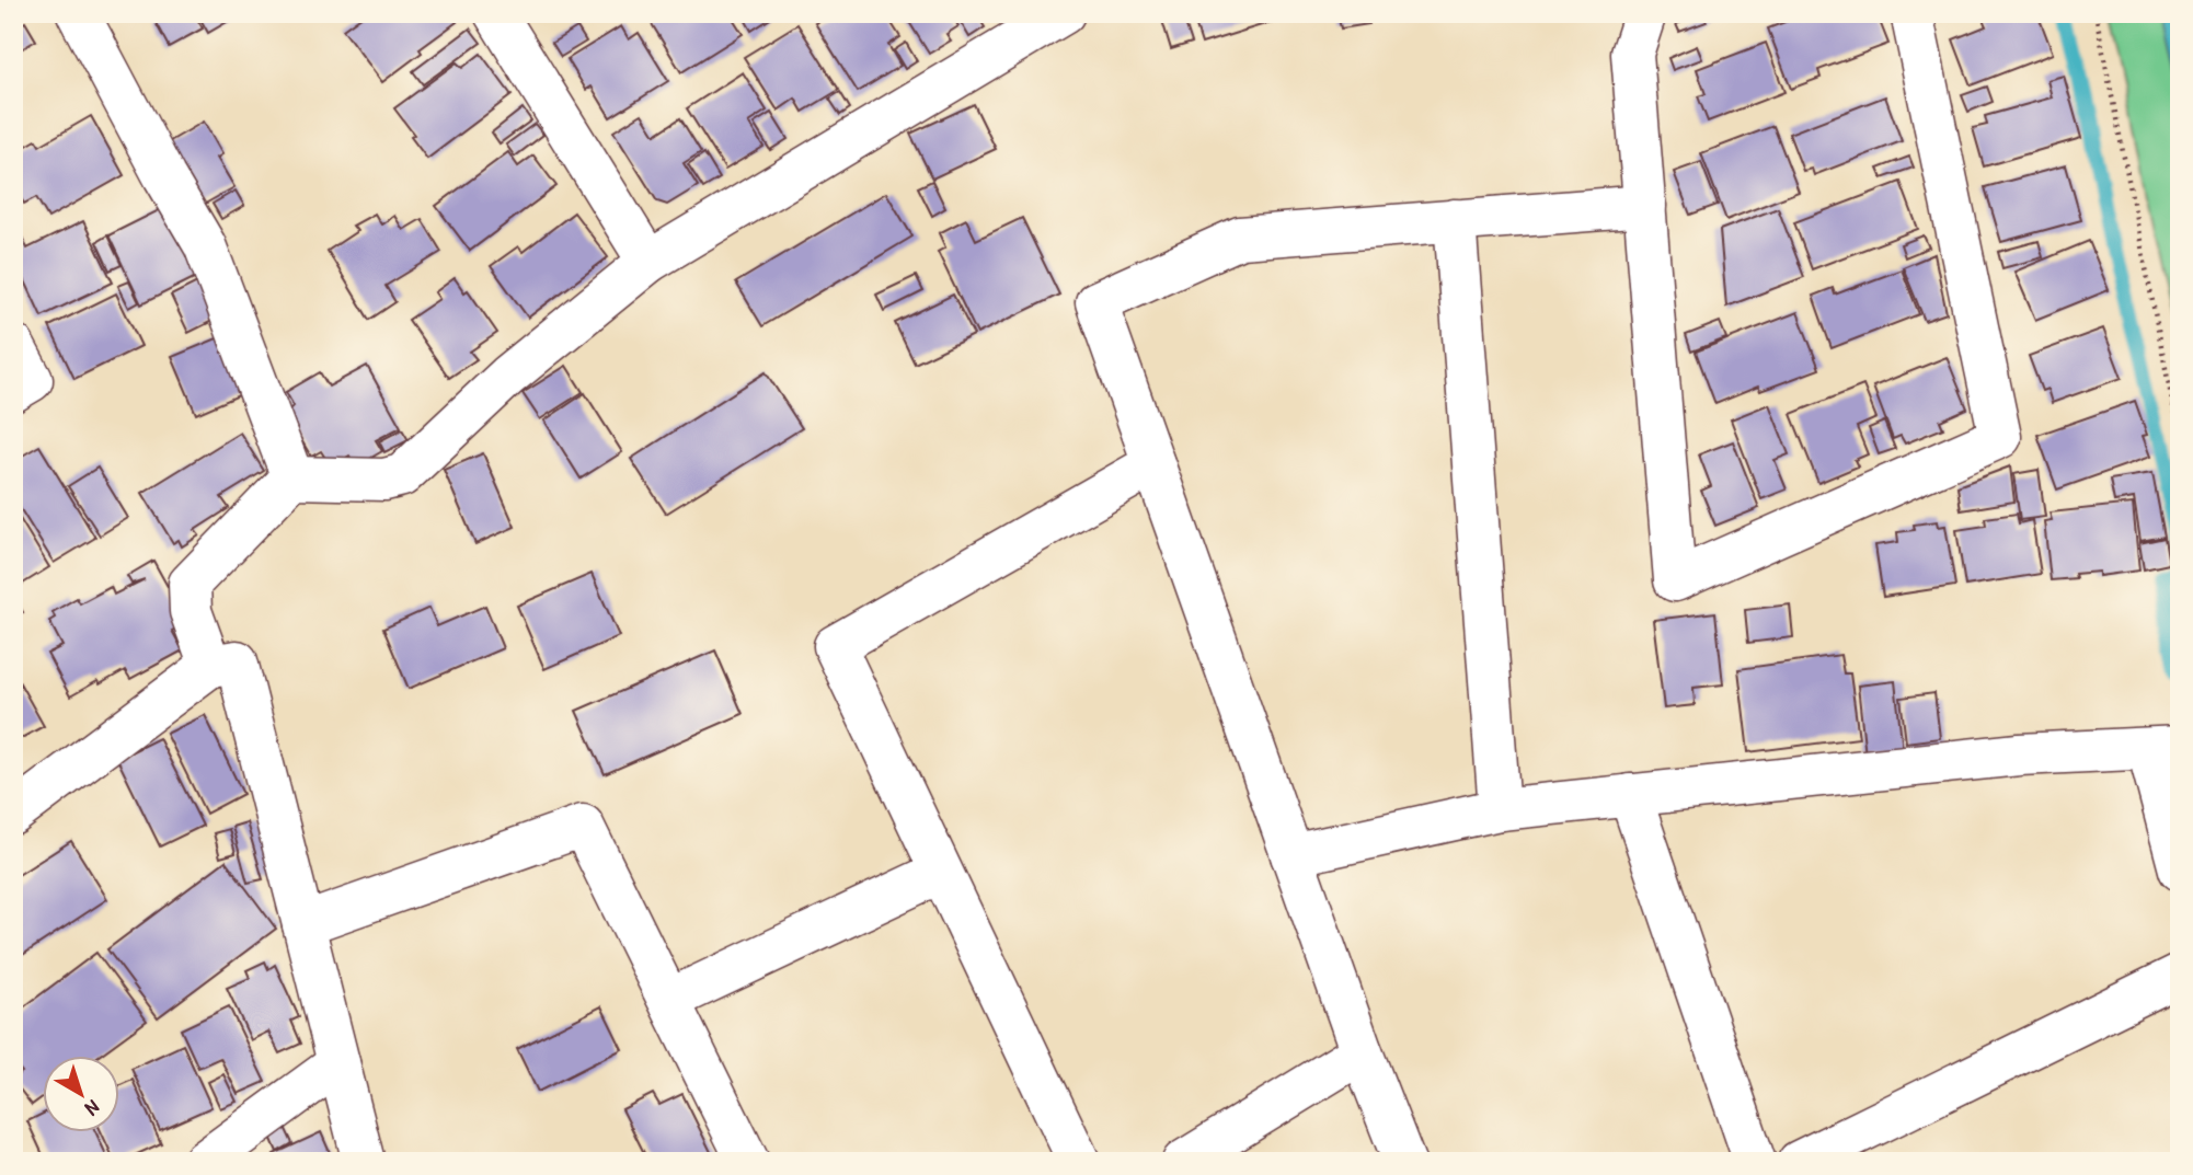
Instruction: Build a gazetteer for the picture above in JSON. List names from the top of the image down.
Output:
{
  "north": "bottom right"
}
